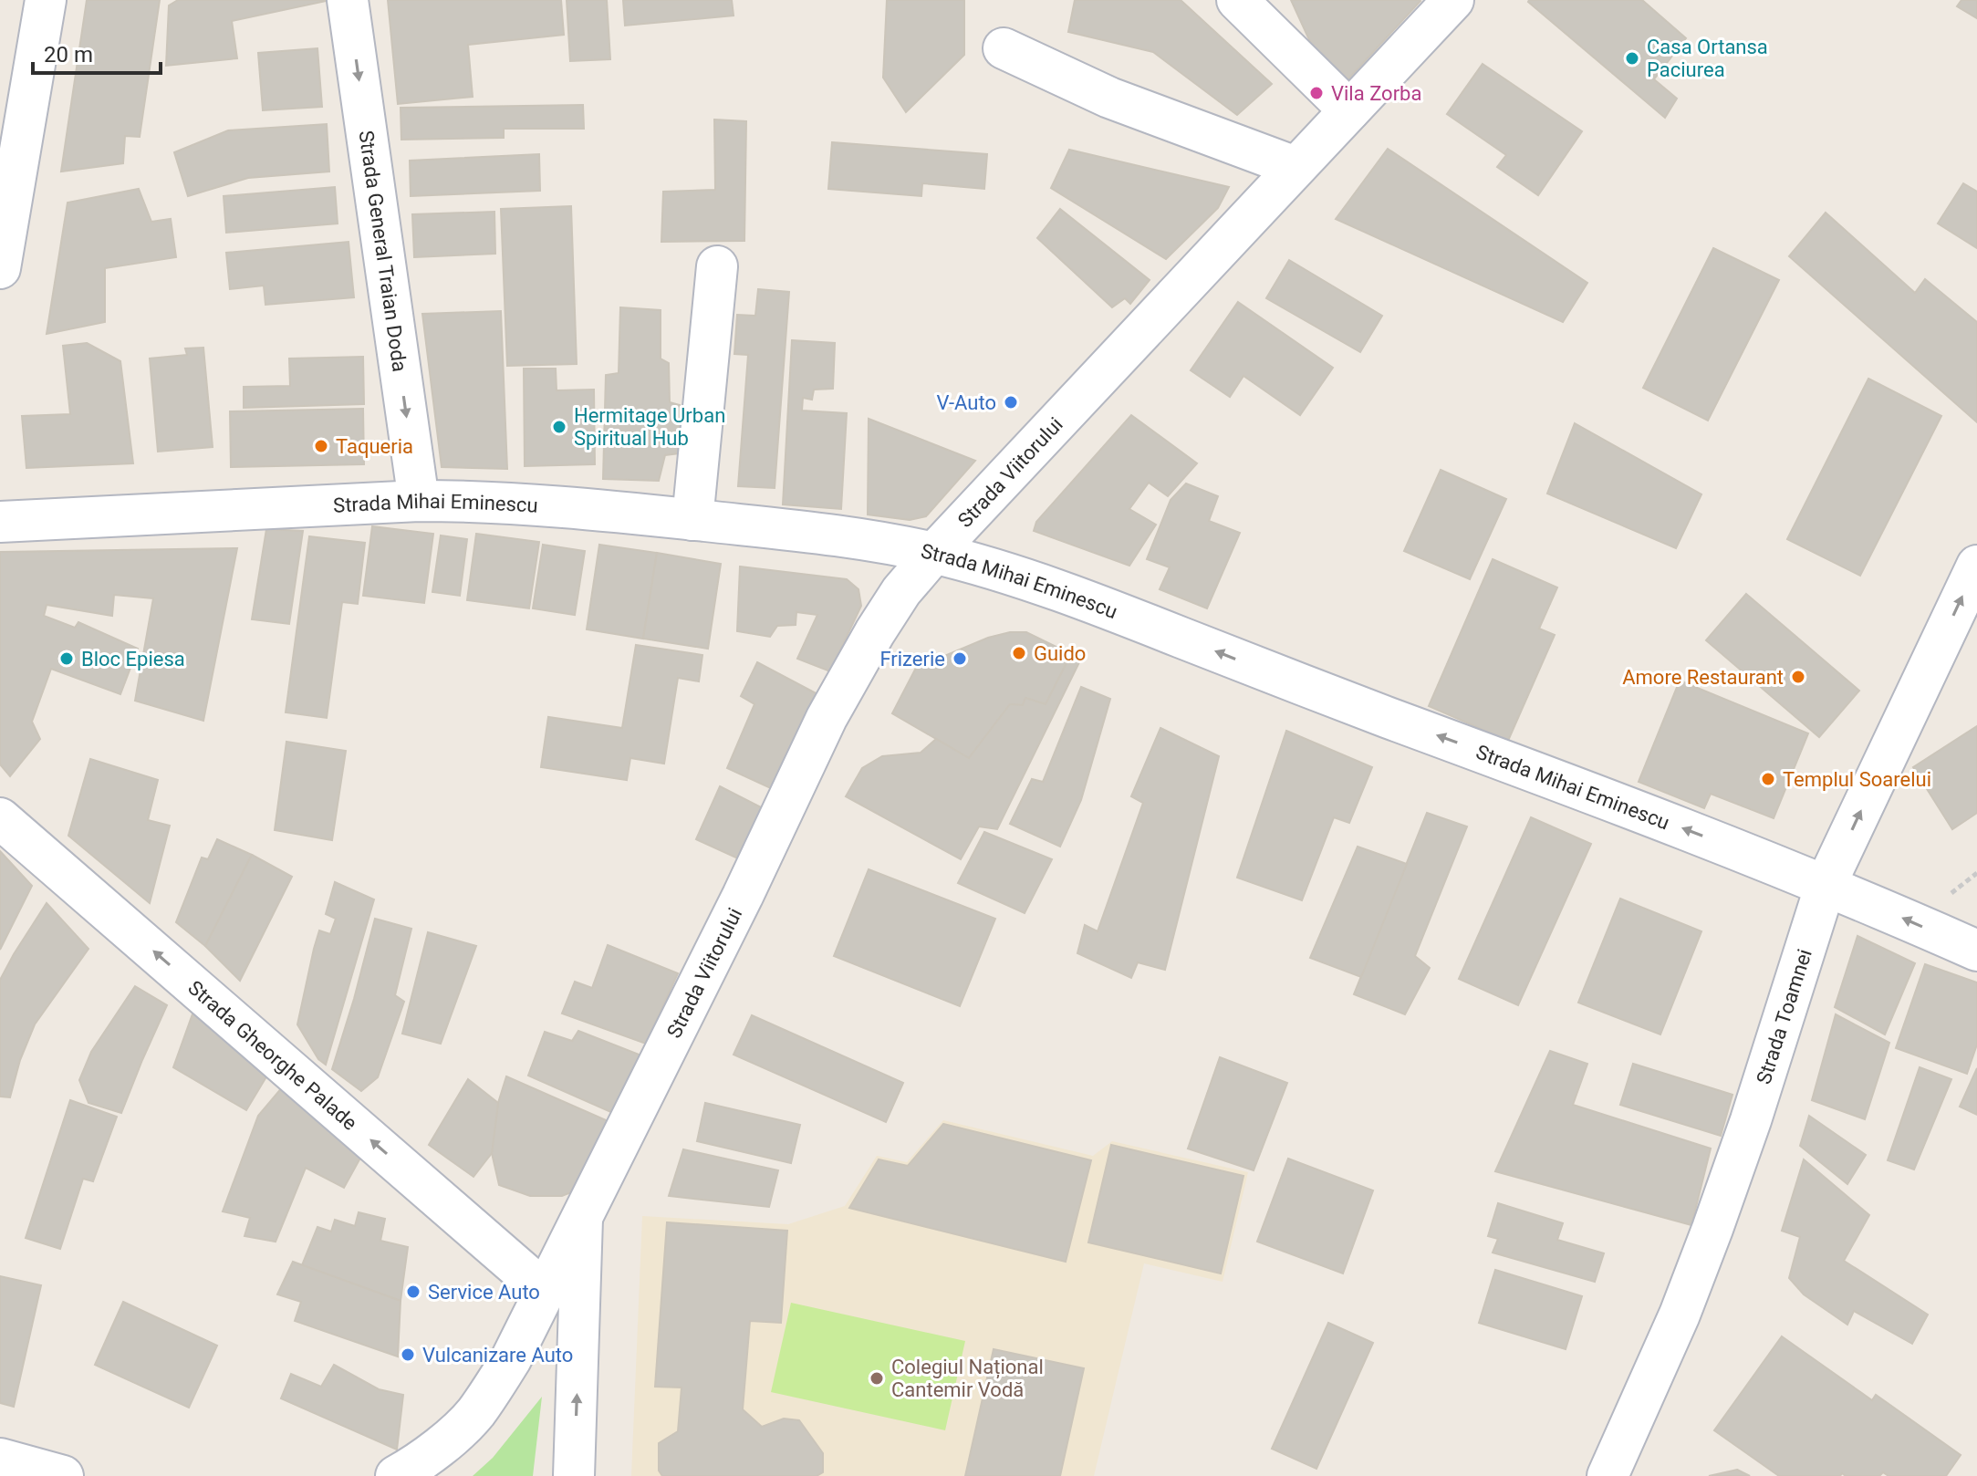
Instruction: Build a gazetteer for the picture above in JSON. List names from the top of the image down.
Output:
{
  "streets": {
    "street": [
      "Strada General Traian Doda",
      "Strada Viitorului",
      "Strada Mihai Eminescu",
      "Strada Toamnei",
      "Strada Gheorghe Palade"
    ]
  },
  "crossings": [
    ["Strada General Traian Doda", "Strada Mihai Eminescu"],
    ["Strada Viitorului", "Strada Mihai Eminescu"],
    ["Strada Viitorului", "Strada Gheorghe Palade"],
    ["Strada Mihai Eminescu", "Strada Toamnei"]
  ],
  "one_way": ["Strada Mihai Eminescu", "Strada Toamnei", "Strada Gheorghe Palade"],
  "places": [
    "Casa Ortansa Paciurea",
    "Vila Zorba",
    "V-Auto",
    "Hermitage Urban Spiritual Hub",
    "Taqueria",
    "Guido",
    "Bloc Epiesa",
    "Frizerie",
    "Amore Restaurant",
    "Templul Soarelui",
    "Service Auto",
    "Vulcanizare Auto",
    "Colegiul Național Cantemir Vodă"
  ],
  "scale_bar": "20 m"
}
